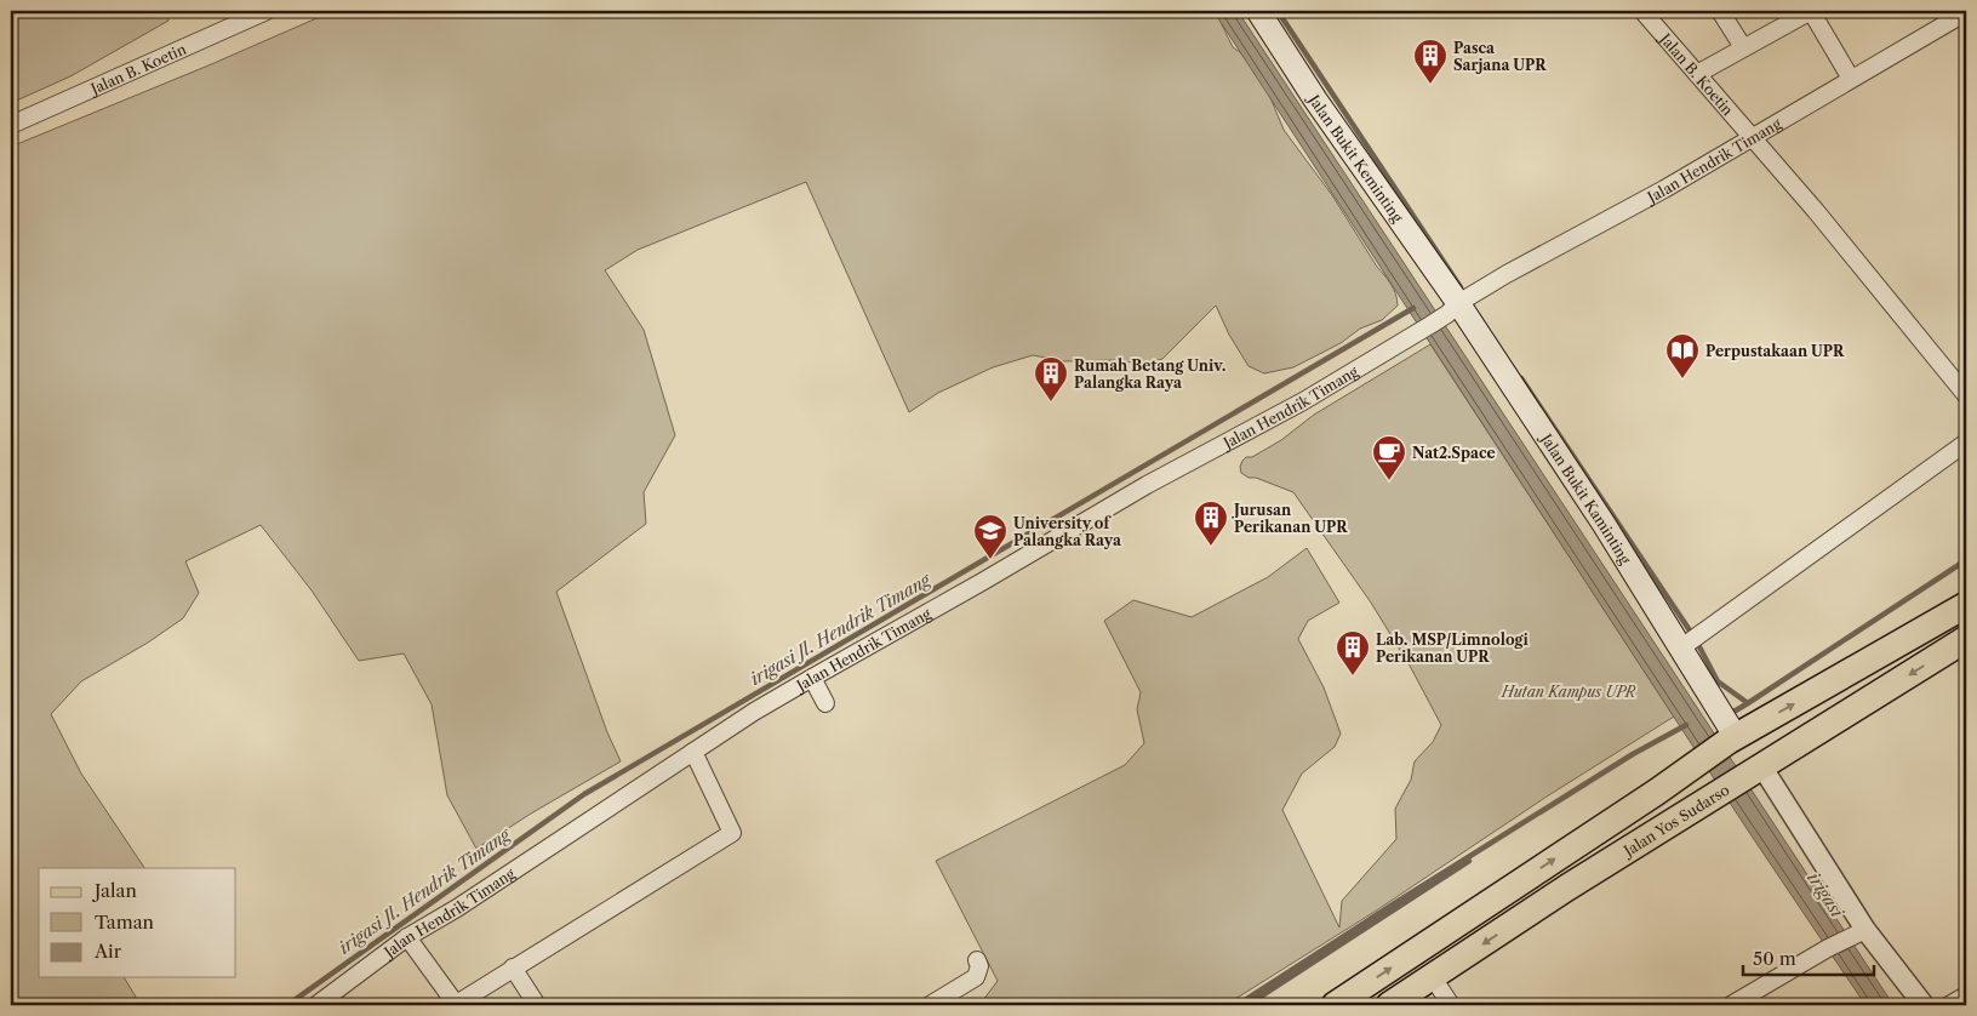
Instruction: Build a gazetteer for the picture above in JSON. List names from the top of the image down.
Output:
{
  "streets": {
    "main road": ["Jalan Bukit Keminting", "Jalan Bukit Kaminting", "Jalan Yos Sudarso"],
    "street": ["Jalan B. Koetin", "Jalan Hendrik Timang"]
  },
  "crossings": [
    ["Jalan B. Koetin", "Jalan Hendrik Timang"],
    ["Jalan Bukit Keminting", "Jalan Hendrik Timang"],
    ["Jalan Bukit Keminting", "Jalan Bukit Kaminting"],
    ["Jalan Hendrik Timang", "Jalan Bukit Kaminting"]
  ],
  "water": ["irigasi Jl. Hendrik Timang", "irigasi"],
  "parks": ["Hutan Kampus UPR"],
  "places": {
    "building": [
      "Pasca Sarjana UPR",
      "Rumah Betang Univ. Palangka Raya",
      "Jurusan Perikanan UPR",
      "Lab. MSP/Limnologi Perikanan UPR"
    ],
    "library": ["Perpustakaan UPR"],
    "cafe": ["Nat2.Space"],
    "school or university": ["University of Palangka Raya"]
  },
  "legend": ["Jalan", "Taman", "Air"],
  "scale_bar": "50 m"
}
